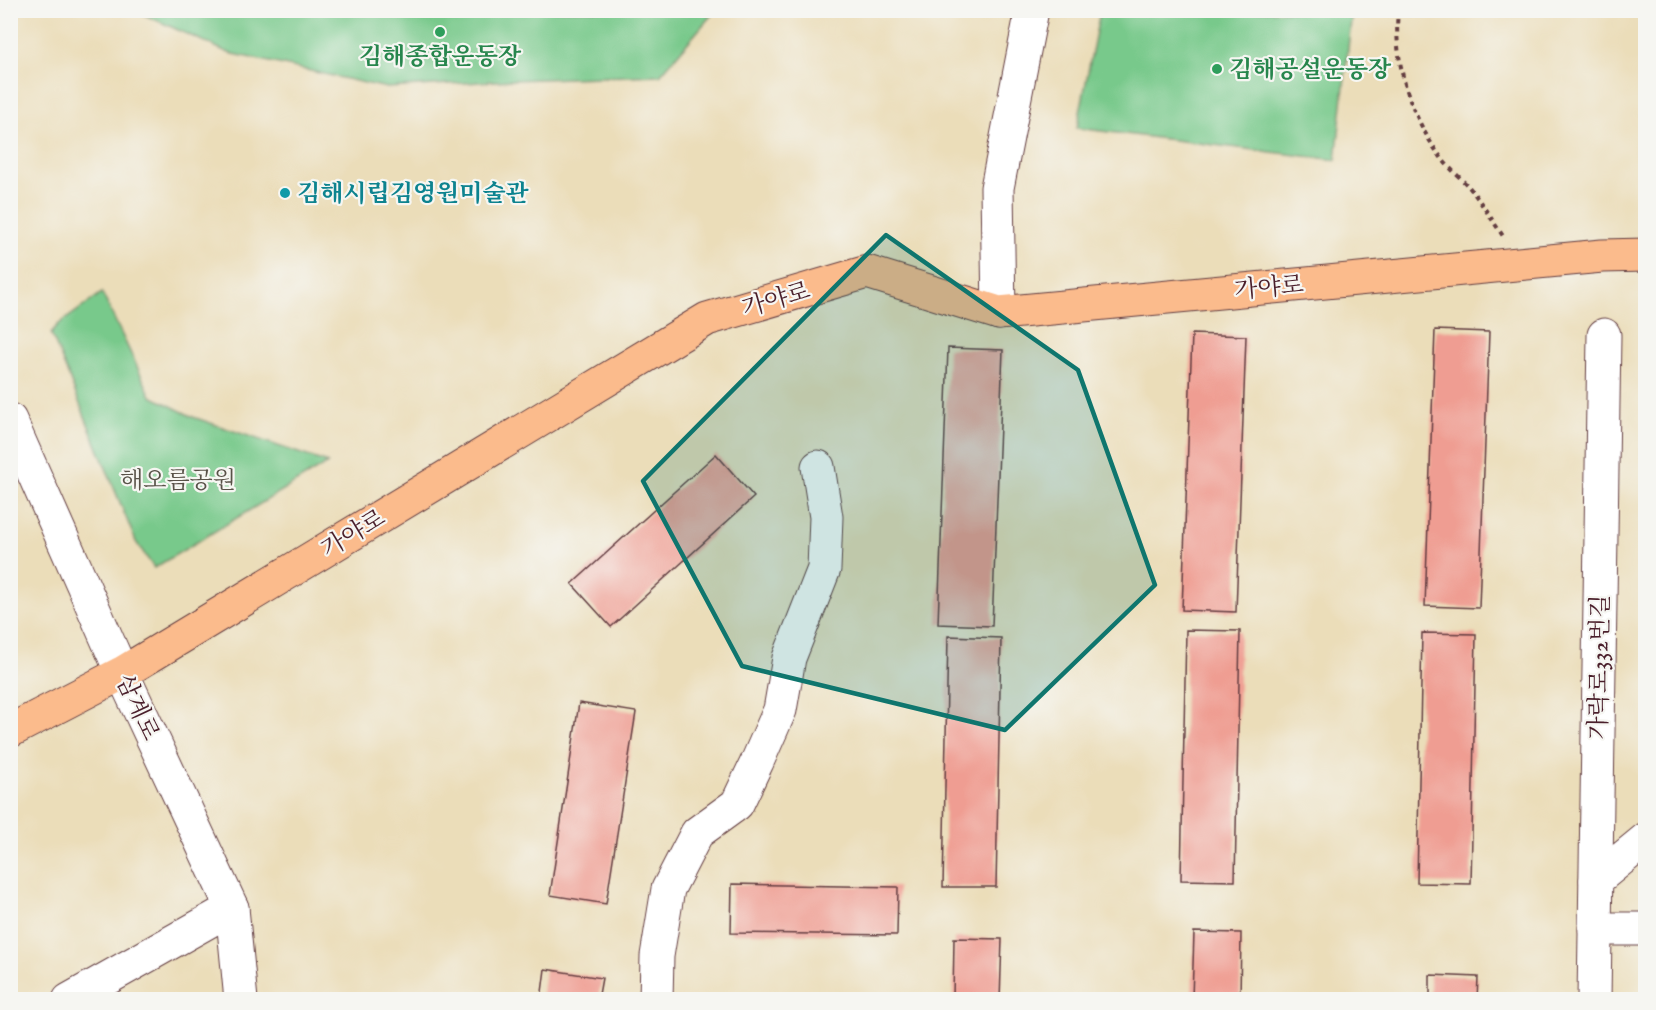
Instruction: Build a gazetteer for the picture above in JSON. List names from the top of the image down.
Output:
{
  "streets": {
    "main road": ["가야로"],
    "street": ["가락로332번길", "삼계로"]
  },
  "crossings": [
    ["가야로", "삼계로"]
  ],
  "parks": ["해오름공원"],
  "places": ["김해종합운동장", "김해공설운동장", "김해시립김영원미술관"]
}
